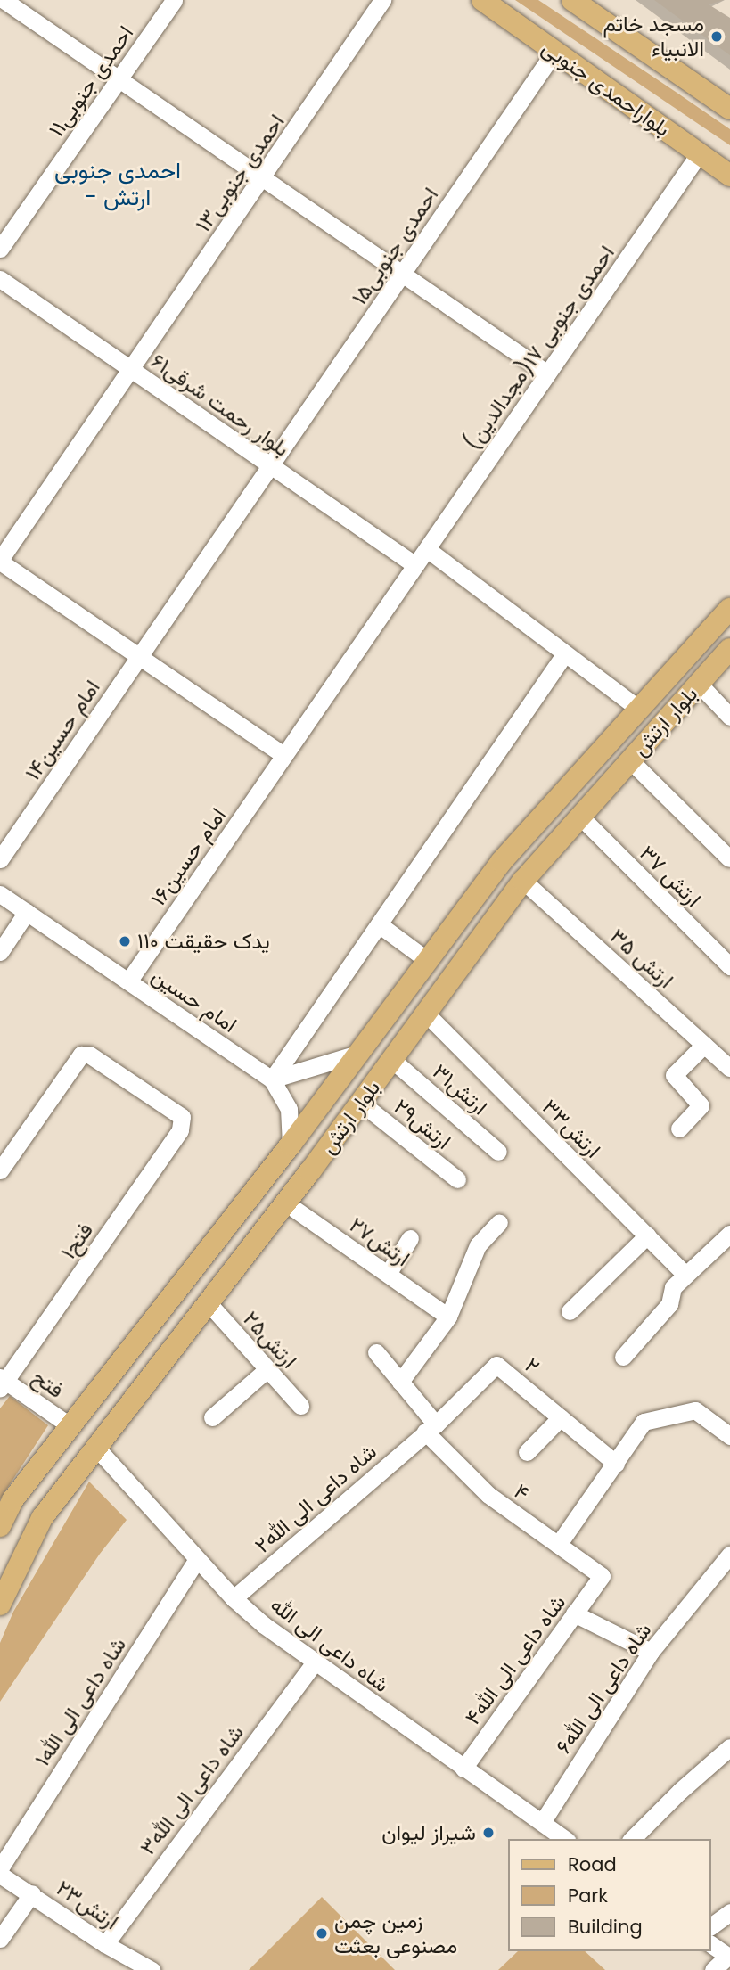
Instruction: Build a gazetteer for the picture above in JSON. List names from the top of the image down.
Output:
{
  "streets": {
    "main road": ["بلواراحمدی جنوبی", "بلوار ارتش"],
    "street": [
      "احمدی جنوبی۱۱",
      "احمدی جنوبی۱۳",
      "احمدی جنوبی۱۵",
      "احمدی جنوبی ۱۷(مجدالدین)",
      "بلوار رحمت شرقی۶۱",
      "امام حسین۱۴",
      "امام حسین۱۶",
      "ارتش ۳۷",
      "ارتش ۳۵",
      "امام حسین",
      "ارتش۳۱",
      "ارتش۲۹",
      "ارتش۳۳",
      "۱فتح",
      "ارتش۲۷",
      "ارتش۲۵",
      "۲",
      "فتح",
      "۴",
      "شاه داعی الی الله۲",
      "شاه داعی الی الله",
      "شاه داعی الی الله۴",
      "شاه داعی الی الله۶",
      "شاه داعی الی الله۱",
      "شاه داعی الی الله۳",
      "ارتش۲۳"
    ]
  },
  "crossings": [
    ["بلواراحمدی جنوبی", "احمدی جنوبی۱۵"],
    ["بلواراحمدی جنوبی", "احمدی جنوبی ۱۷(مجدالدین)"],
    ["احمدی جنوبی۱۳", "بلوار رحمت شرقی۶۱"],
    ["احمدی جنوبی۱۵", "بلوار رحمت شرقی۶۱"],
    ["احمدی جنوبی۱۵", "امام حسین۱۴"],
    ["احمدی جنوبی ۱۷(مجدالدین)", "بلوار رحمت شرقی۶۱"],
    ["احمدی جنوبی ۱۷(مجدالدین)", "امام حسین۱۶"],
    ["بلوار رحمت شرقی۶۱", "امام حسین۱۶"],
    ["بلوار ارتش", "ارتش ۳۷"],
    ["بلوار ارتش", "ارتش ۳۵"],
    ["بلوار ارتش", "ارتش۳۱"],
    ["بلوار ارتش", "ارتش۲۹"],
    ["بلوار ارتش", "ارتش۳۳"],
    ["بلوار ارتش", "ارتش۲۷"],
    ["بلوار ارتش", "ارتش۲۵"],
    ["بلوار ارتش", "فتح"],
    ["بلوار ارتش", "شاه داعی الی الله"],
    ["امام حسین۱۶", "امام حسین"],
    ["۱فتح", "فتح"],
    ["۲", "۴"],
    ["۲", "شاه داعی الی الله۲"],
    ["۴", "شاه داعی الی الله۲"],
    ["۴", "شاه داعی الی الله۴"],
    ["شاه داعی الی الله۲", "شاه داعی الی الله"],
    ["شاه داعی الی الله", "شاه داعی الی الله۴"],
    ["شاه داعی الی الله", "شاه داعی الی الله۶"],
    ["شاه داعی الی الله", "شاه داعی الی الله۱"],
    ["شاه داعی الی الله", "شاه داعی الی الله۳"],
    ["شاه داعی الی الله۳", "ارتش۲۳"]
  ],
  "districts": ["احمدی جنوبی - ارتش"],
  "places": [
    "مسجد خاتم الانبیاء",
    "یدک حقیقت ۱۱۰",
    "شیراز لیوان",
    "زمین چمن مصنوعی بعثت"
  ],
  "legend": ["Road", "Park", "Building"]
}
